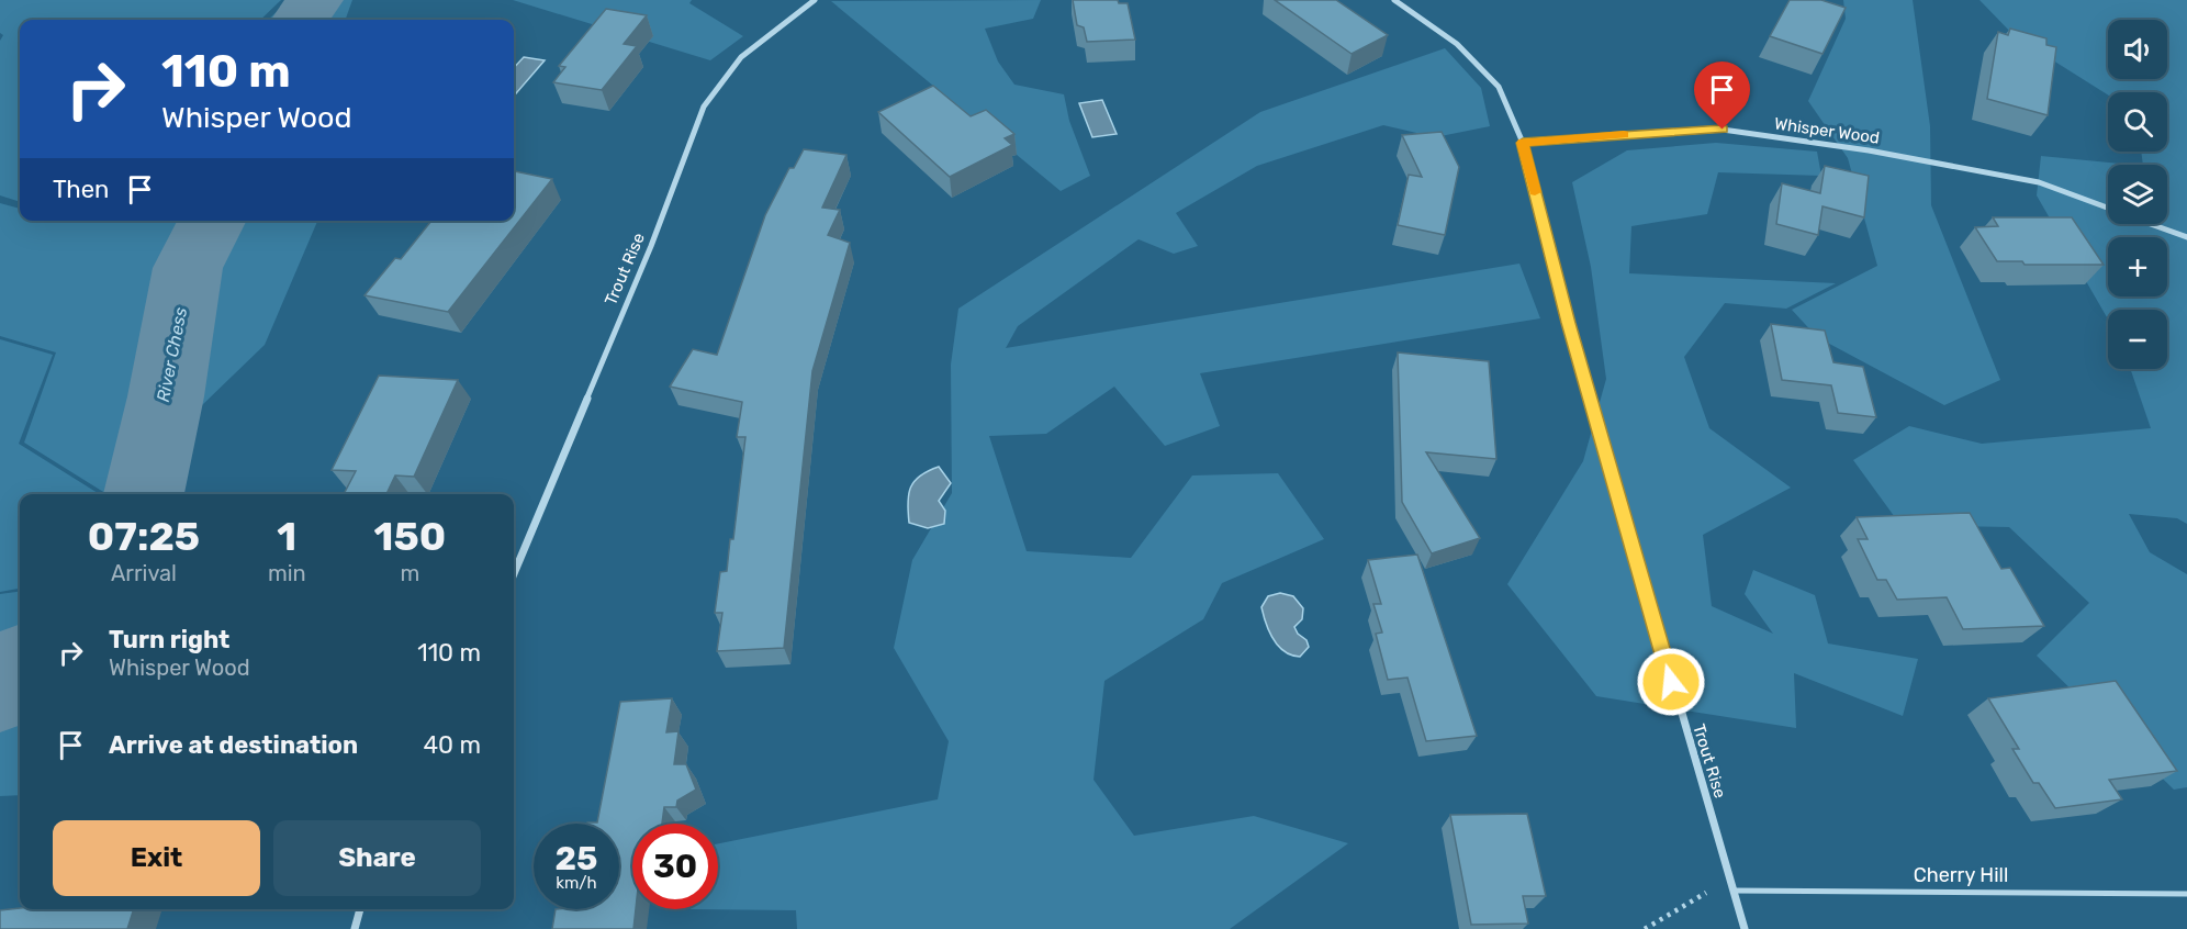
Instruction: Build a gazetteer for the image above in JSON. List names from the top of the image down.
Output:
{
  "streets": {
    "street": ["Whisper Wood", "Trout Rise"],
    "lane": ["Cherry Hill"]
  },
  "crossings": [
    ["Whisper Wood", "Trout Rise"],
    ["Trout Rise", "Cherry Hill"]
  ],
  "water": ["River Chess"],
  "page": {
    "map_buttons": ["+", "−"],
    "turn": ["110 m", "Whisper Wood"],
    "then": "Then",
    "eta": [
      "07:25",
      "Arrival",
      "1",
      "min",
      "150",
      "m"
    ],
    "list": [
      {
        "name": "Turn right",
        "note": "Whisper Wood",
        "value": "110 m"
      },
      {
        "name": "Arrive at destination",
        "value": "40 m"
      }
    ],
    "buttons": ["Exit", "Share"],
    "speed": "25 km/h",
    "limit": "30"
  }
}
